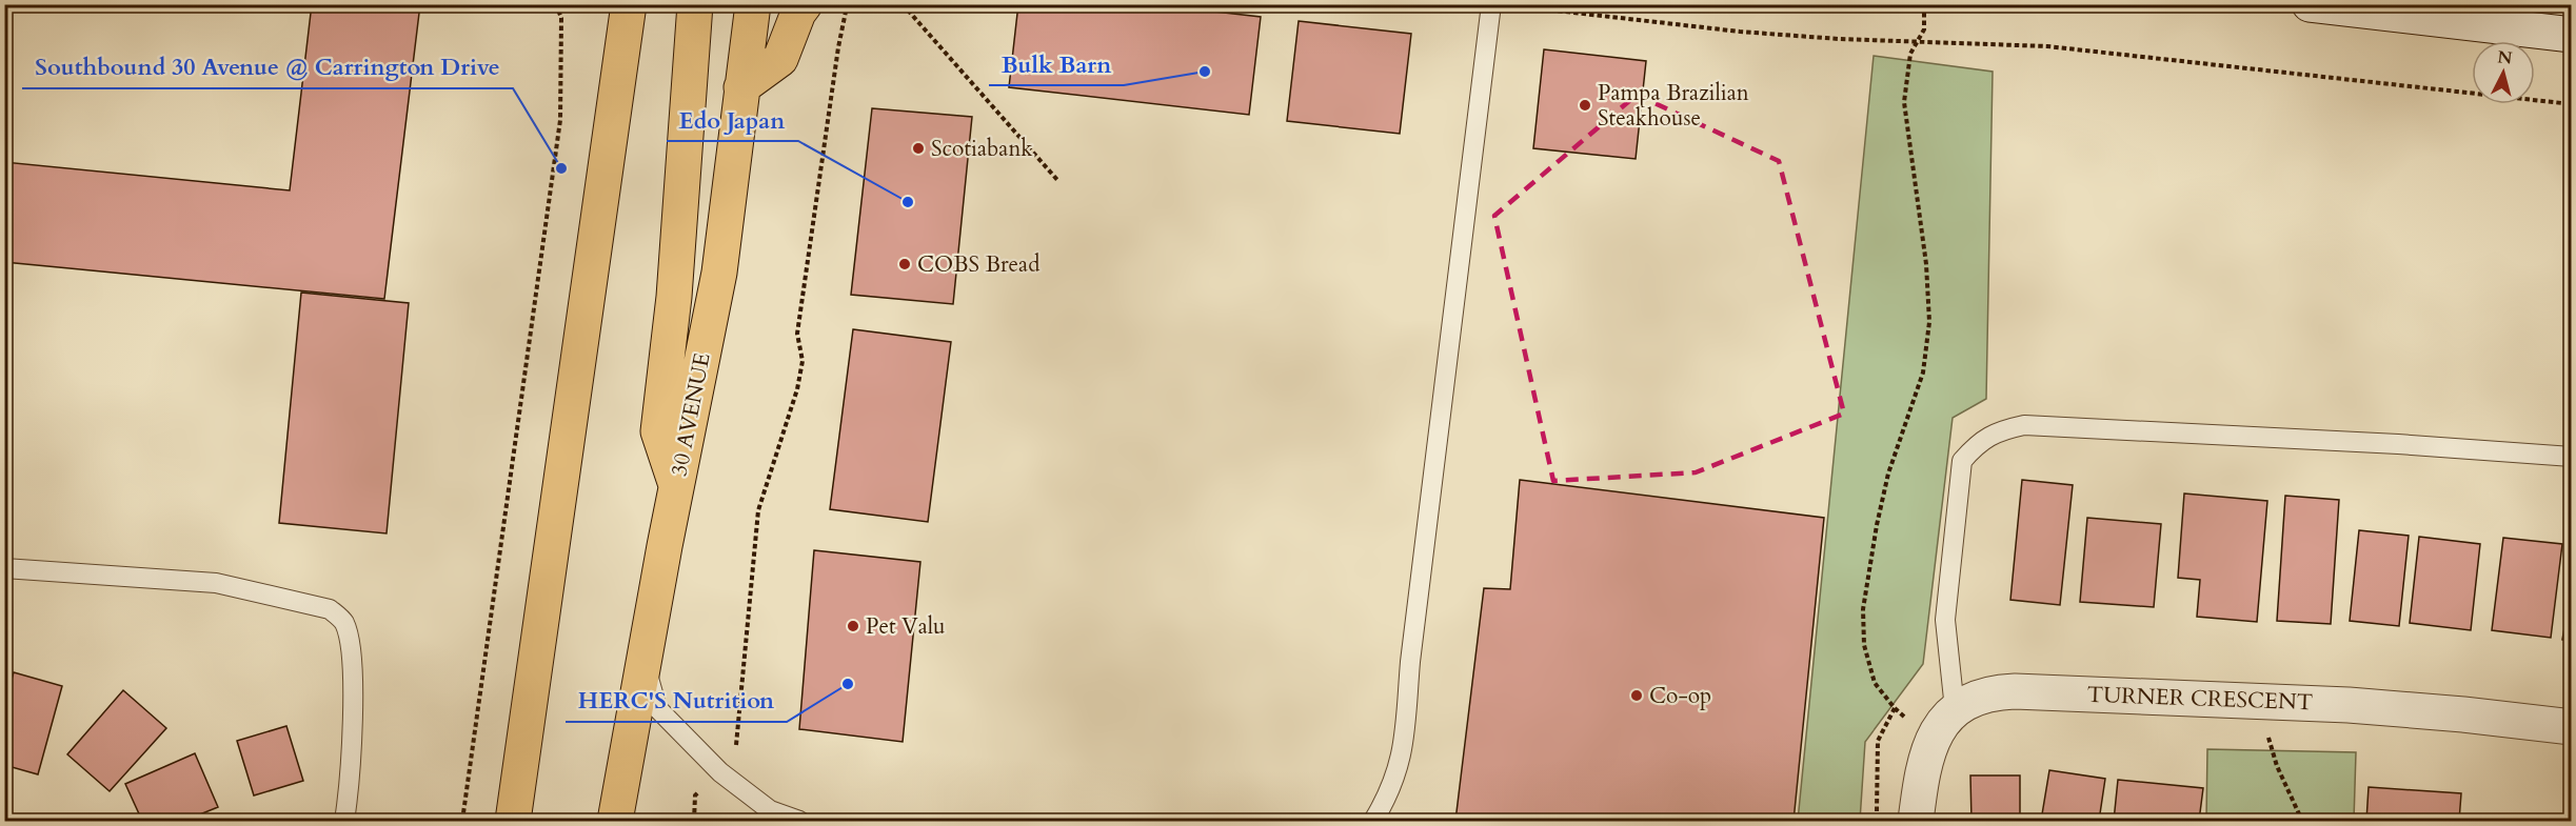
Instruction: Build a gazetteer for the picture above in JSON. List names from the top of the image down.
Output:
{
  "streets": {
    "main road": ["30 AVENUE"],
    "street": ["TURNER CRESCENT"]
  },
  "places": [
    "Bulk Barn",
    "Pampa Brazilian Steakhouse",
    "Scotiabank",
    "Southbound 30 Avenue @ Carrington Drive",
    "Edo Japan",
    "COBS Bread",
    "Pet Valu",
    "HERC'S Nutrition",
    "Co-op"
  ],
  "north": "top"
}
